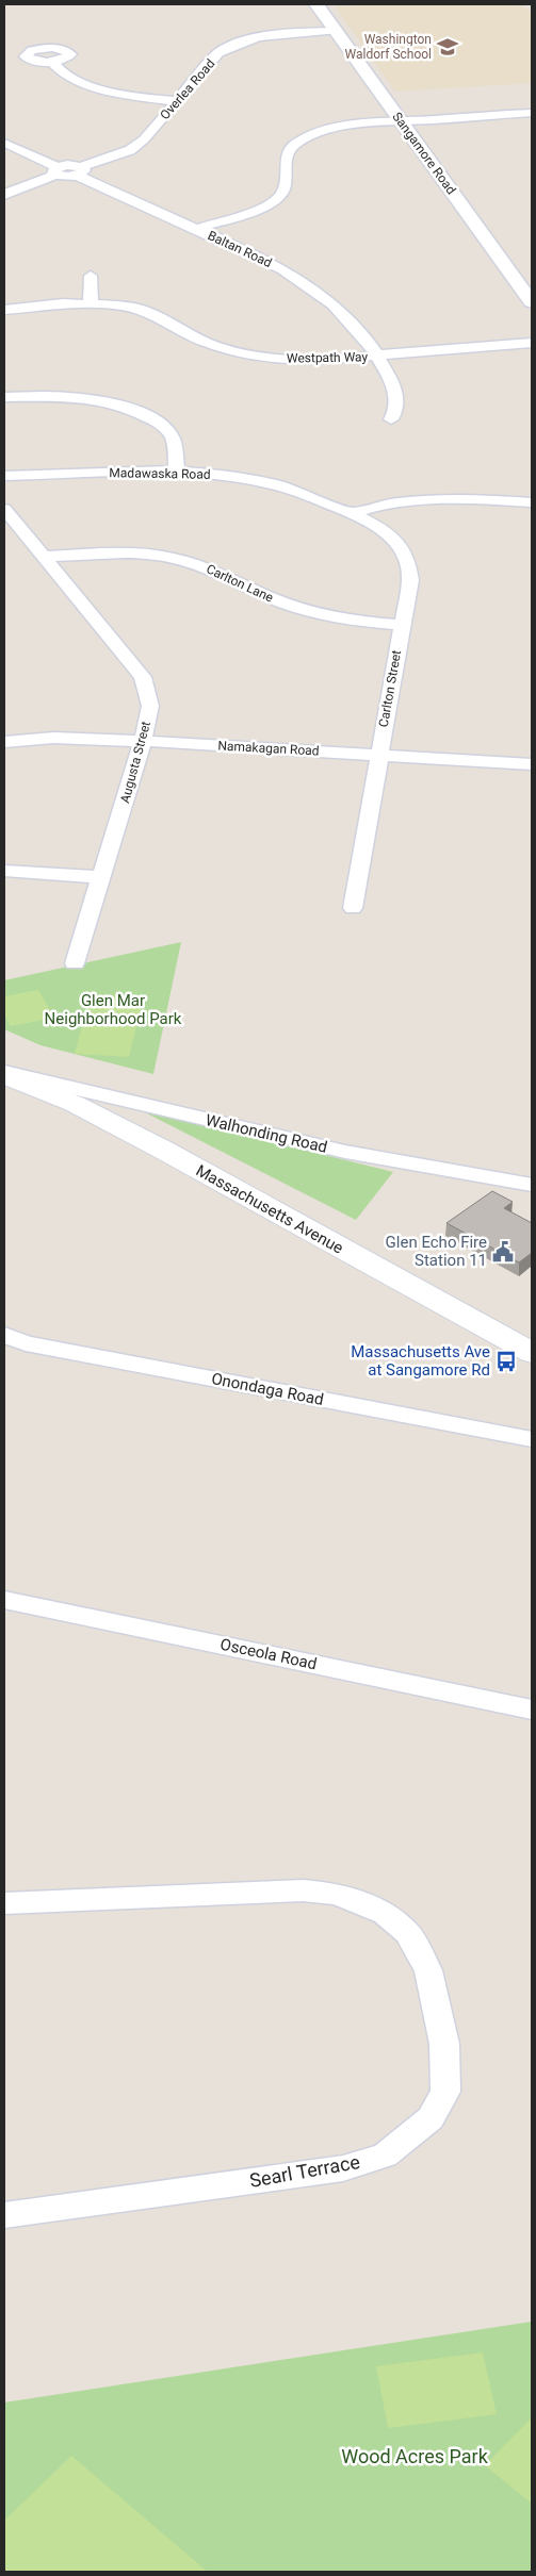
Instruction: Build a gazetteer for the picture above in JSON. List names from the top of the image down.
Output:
{
  "streets": {
    "main road": ["Massachusetts Avenue"],
    "street": [
      "Overlea Road",
      "Sangamore Road",
      "Baltan Road",
      "Westpath Way",
      "Madawaska Road",
      "Carlton Lane",
      "Carlton Street",
      "Namakagan Road",
      "Augusta Street",
      "Walhonding Road",
      "Onondaga Road",
      "Osceola Road",
      "Searl Terrace"
    ]
  },
  "crossings": [
    ["Overlea Road", "Sangamore Road"],
    ["Overlea Road", "Baltan Road"],
    ["Baltan Road", "Westpath Way"],
    ["Madawaska Road", "Carlton Street"],
    ["Carlton Lane", "Carlton Street"],
    ["Carlton Lane", "Augusta Street"],
    ["Carlton Street", "Namakagan Road"],
    ["Namakagan Road", "Augusta Street"],
    ["Walhonding Road", "Massachusetts Avenue"]
  ],
  "parks": ["Glen Mar Neighborhood Park", "Wood Acres Park"],
  "places": {
    "school or university": ["Washington Waldorf School"],
    "public building": ["Glen Echo Fire Station 11"],
    "bus stop": ["Massachusetts Ave at Sangamore Rd"]
  }
}
